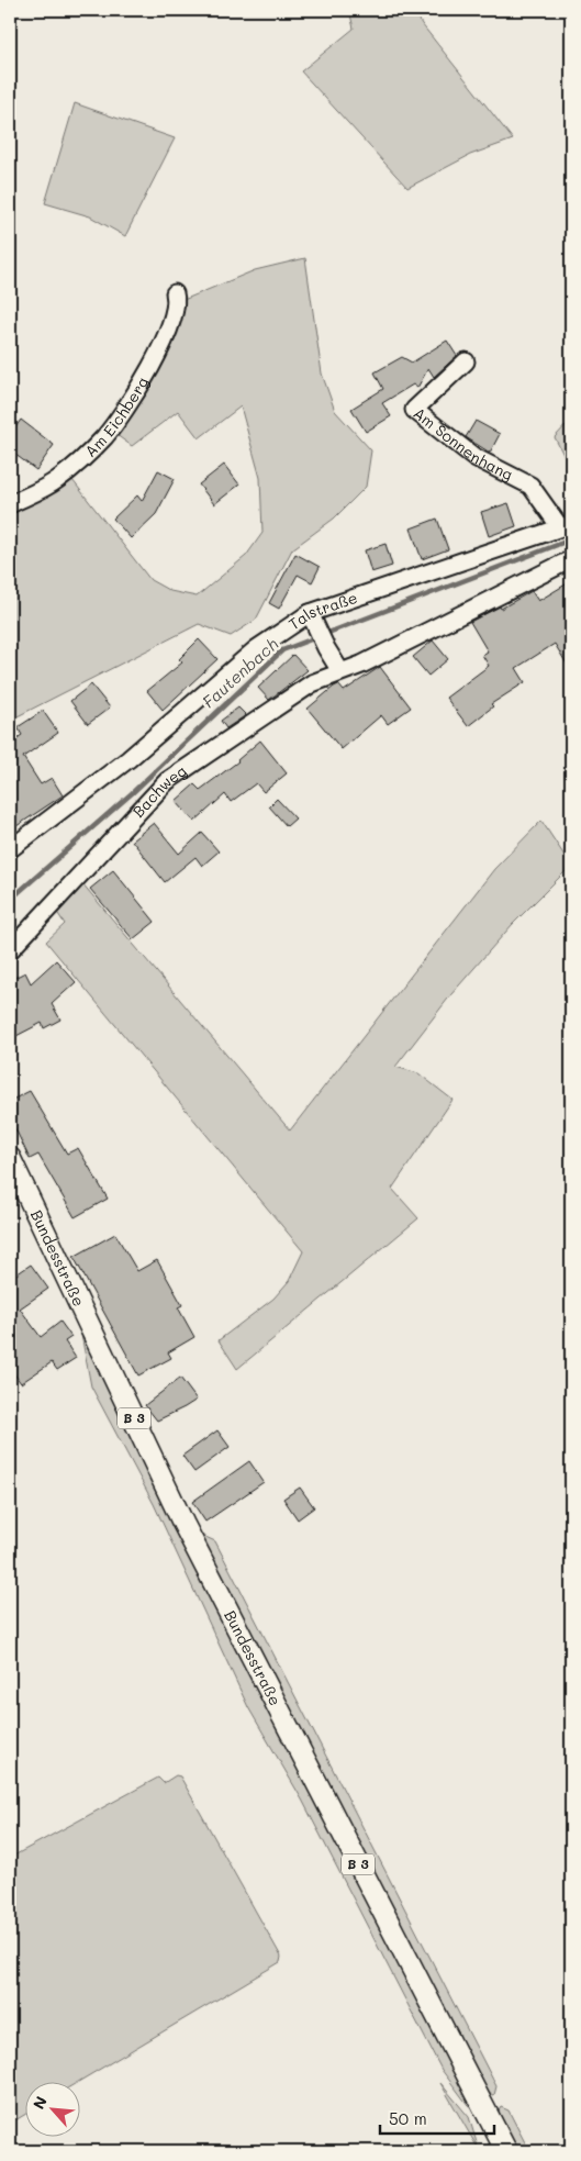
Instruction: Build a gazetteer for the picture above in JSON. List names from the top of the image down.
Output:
{
  "streets": {
    "main road": ["Bundesstraße", "B 3"],
    "street": [
      "Am Eichberg",
      "Am Sonnenhang",
      "Talstraße",
      "Bachweg"
    ]
  },
  "crossings": [
    ["Am Sonnenhang", "Talstraße"]
  ],
  "water": ["Fautenbach"],
  "scale_bar": "50 m",
  "north": "top left"
}
